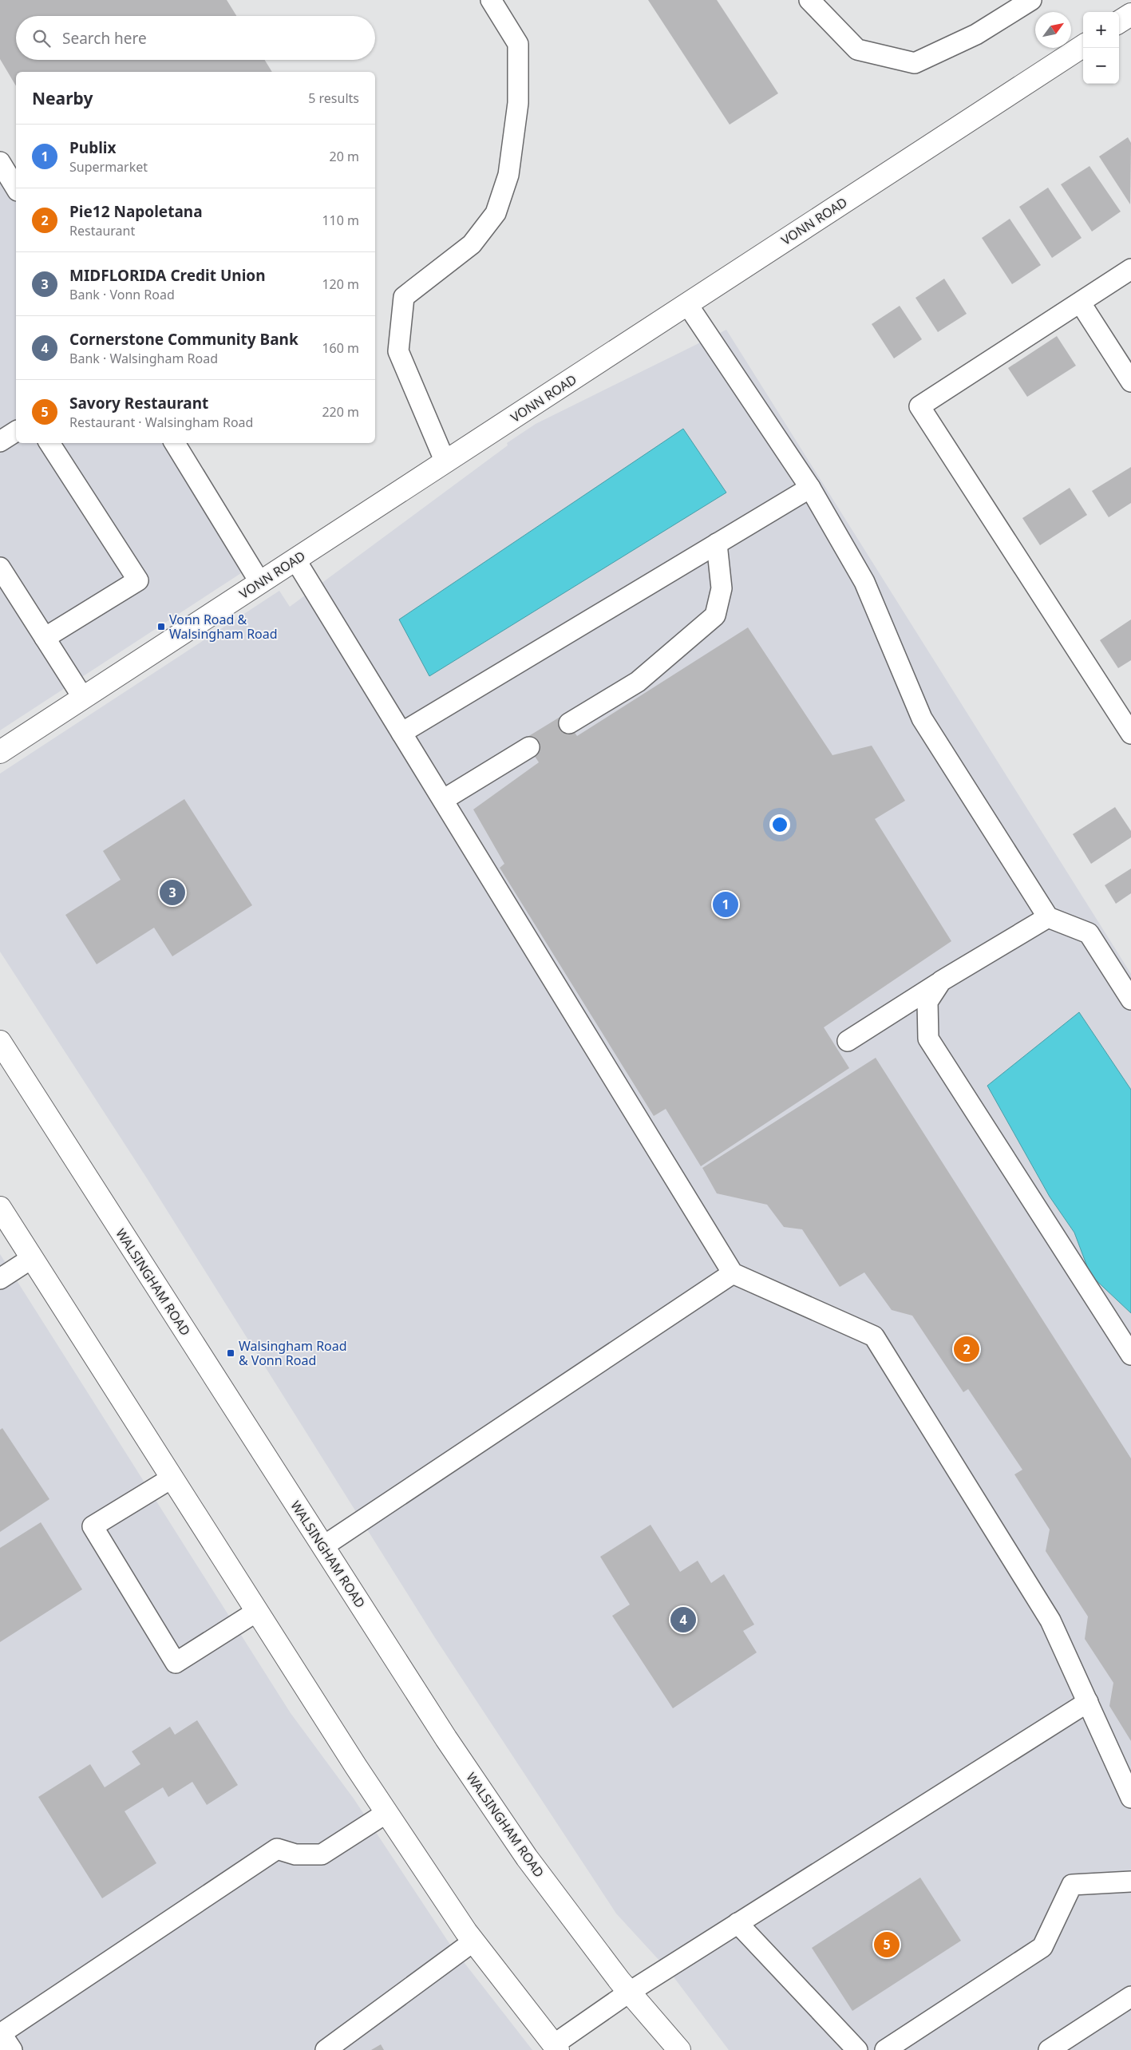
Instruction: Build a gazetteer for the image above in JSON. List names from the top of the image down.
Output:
{
  "streets": {
    "main road": ["VONN ROAD", "WALSINGHAM ROAD"]
  },
  "places": {
    "transit": ["Vonn Road & Walsingham Road", "Walsingham Road & Vonn Road"]
  },
  "north": "top right",
  "page": {
    "map_buttons": ["+", "−"],
    "search": "Search here",
    "heading": ["Nearby", "5 results"],
    "list": [
      {
        "mark": "1",
        "name": "Publix",
        "note": "Supermarket",
        "value": "20 m"
      },
      {
        "mark": "2",
        "name": "Pie12 Napoletana",
        "note": "Restaurant",
        "value": "110 m"
      },
      {
        "mark": "3",
        "name": "MIDFLORIDA Credit Union",
        "note": "Bank · Vonn Road",
        "value": "120 m"
      },
      {
        "mark": "4",
        "name": "Cornerstone Community Bank",
        "note": "Bank · Walsingham Road",
        "value": "160 m"
      },
      {
        "mark": "5",
        "name": "Savory Restaurant",
        "note": "Restaurant · Walsingham Road",
        "value": "220 m"
      }
    ],
    "pins": [
      "3",
      "1",
      "2",
      "4",
      "5"
    ]
  }
}
